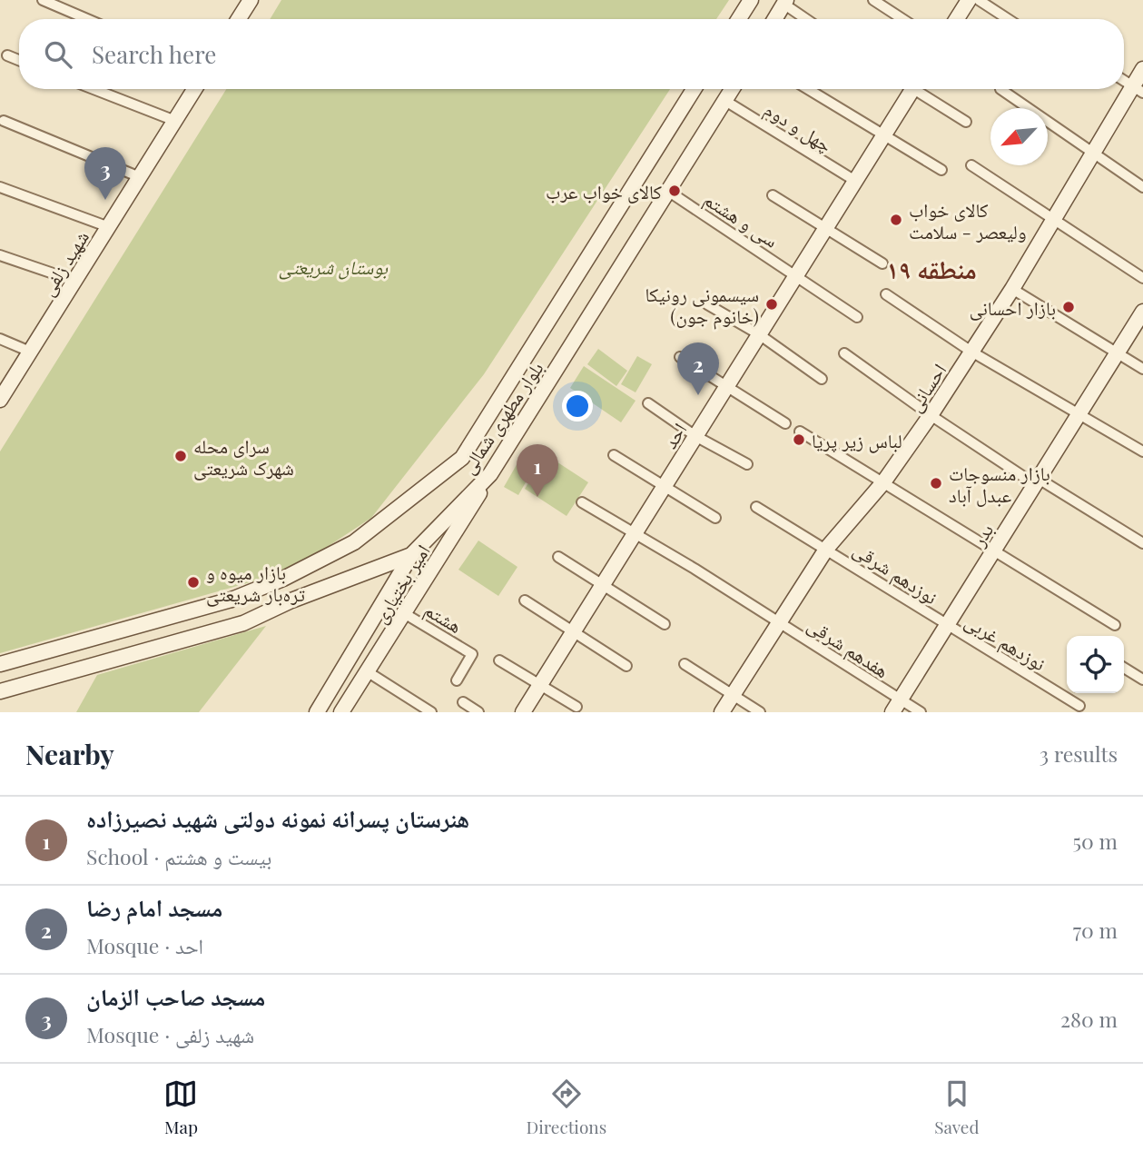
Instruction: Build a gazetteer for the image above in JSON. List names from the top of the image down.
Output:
{
  "streets": {
    "main road": [
      "شهید زلفی",
      "احسانی",
      "بلوار مطهری شمالی",
      "احد",
      "بدر",
      "امیر بختیاری"
    ],
    "street": [
      "چهل و دوم",
      "سی و هشتم",
      "نوزدهم شرقی",
      "هشتم",
      "نوزدهم غربی",
      "هفدهم شرقی"
    ]
  },
  "crossings": [
    ["چهل و دوم", "بلوار مطهری شمالی"],
    ["چهل و دوم", "احد"],
    ["سی و هشتم", "بلوار مطهری شمالی"],
    ["سی و هشتم", "احد"],
    ["احسانی", "نوزدهم شرقی"],
    ["احسانی", "هفدهم شرقی"],
    ["بلوار مطهری شمالی", "امیر بختیاری"],
    ["احد", "هفدهم شرقی"],
    ["بدر", "نوزدهم شرقی"],
    ["بدر", "نوزدهم غربی"],
    ["بدر", "هفدهم شرقی"],
    ["نوزدهم شرقی", "نوزدهم غربی"],
    ["امیر بختیاری", "هشتم"]
  ],
  "districts": ["منطقه ۱۹"],
  "parks": ["بوستان شریعتی"],
  "places": [
    "کالای خواب عرب",
    "کالای خواب ولیعصر - سلامت",
    "سیسمونی رونیکا (خانوم جون)",
    "بازار احسانی",
    "لباس زیر پریا",
    "سرای محله شهرک شریعتی",
    "بازار منسوجات عبدل آباد",
    "بازار میوه و تره‌بار شریعتی"
  ],
  "north": "bottom left",
  "page": {
    "search": "Search here",
    "pins": ["3", "2", "1"],
    "heading": ["Nearby", "3 results"],
    "list": [
      {
        "mark": "1",
        "name": "هنرستان پسرانه نمونه دولتی شهید نصیرزاده",
        "note": "School · بیست و هشتم",
        "value": "50 m"
      },
      {
        "mark": "2",
        "name": "مسجد امام رضا",
        "note": "Mosque · احد",
        "value": "70 m"
      },
      {
        "mark": "3",
        "name": "مسجد صاحب الزمان",
        "note": "Mosque · شهید زلفی",
        "value": "280 m"
      }
    ],
    "nav": ["Map", "Directions", "Saved"]
  }
}
